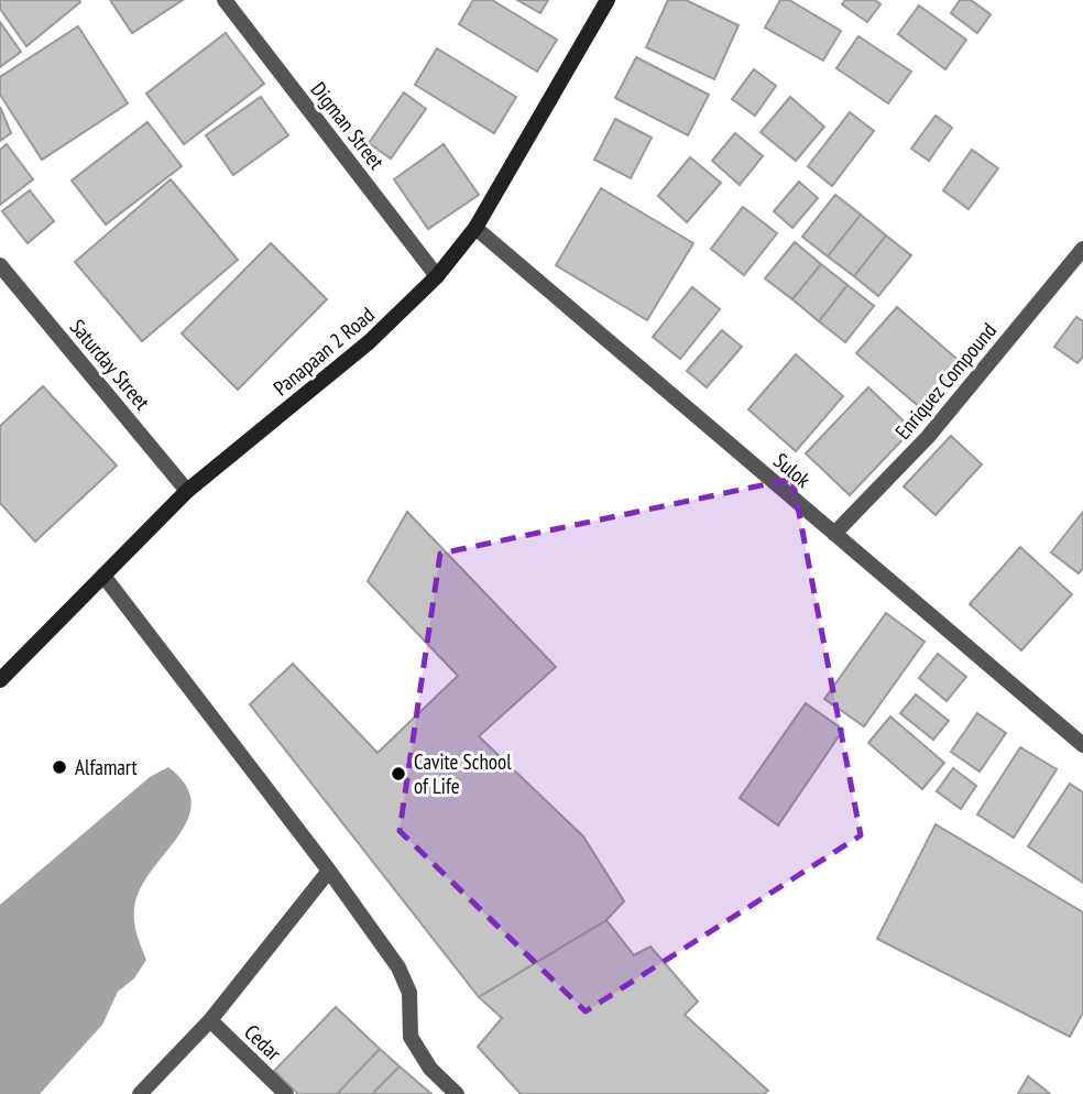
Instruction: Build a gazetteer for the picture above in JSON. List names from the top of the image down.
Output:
{
  "streets": {
    "street": [
      "Digman Street",
      "Panapaan 2 Road",
      "Saturday Street",
      "Enriquez Compound",
      "Sulok",
      "Cedar"
    ]
  },
  "crossings": [
    ["Digman Street", "Panapaan 2 Road"],
    ["Panapaan 2 Road", "Saturday Street"],
    ["Panapaan 2 Road", "Sulok"],
    ["Enriquez Compound", "Sulok"]
  ],
  "places": ["Alfamart", "Cavite School of Life"]
}
